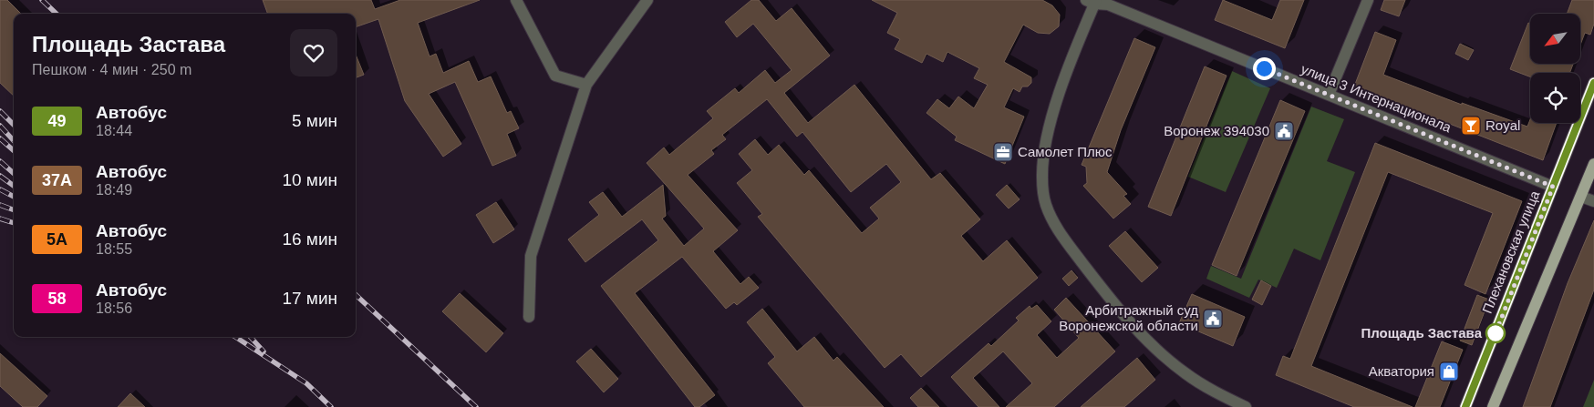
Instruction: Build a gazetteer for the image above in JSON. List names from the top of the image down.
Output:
{
  "streets": {
    "main road": ["Плехановская улица"],
    "street": ["улица 3 Интернационала"]
  },
  "crossings": [
    ["улица 3 Интернационала", "Плехановская улица"]
  ],
  "places": {
    "bar": ["Royal"],
    "public building": ["Воронеж 394030", "Арбитражный суд Воронежской области"],
    "office": ["Самолет Плюс"],
    "other": ["Площадь Застава"],
    "shop": ["Акватория"]
  },
  "lines": ["bus line 49"],
  "north": "bottom left",
  "page": {
    "heading": ["Площадь Застава", "Пешком · 4 мин · 250 m"],
    "list": [
      {
        "mark": "49",
        "name": "Автобус",
        "note": "18:44",
        "value": "5 мин"
      },
      {
        "mark": "37А",
        "name": "Автобус",
        "note": "18:49",
        "value": "10 мин"
      },
      {
        "mark": "5А",
        "name": "Автобус",
        "note": "18:55",
        "value": "16 мин"
      },
      {
        "mark": "58",
        "name": "Автобус",
        "note": "18:56",
        "value": "17 мин"
      }
    ]
  }
}
